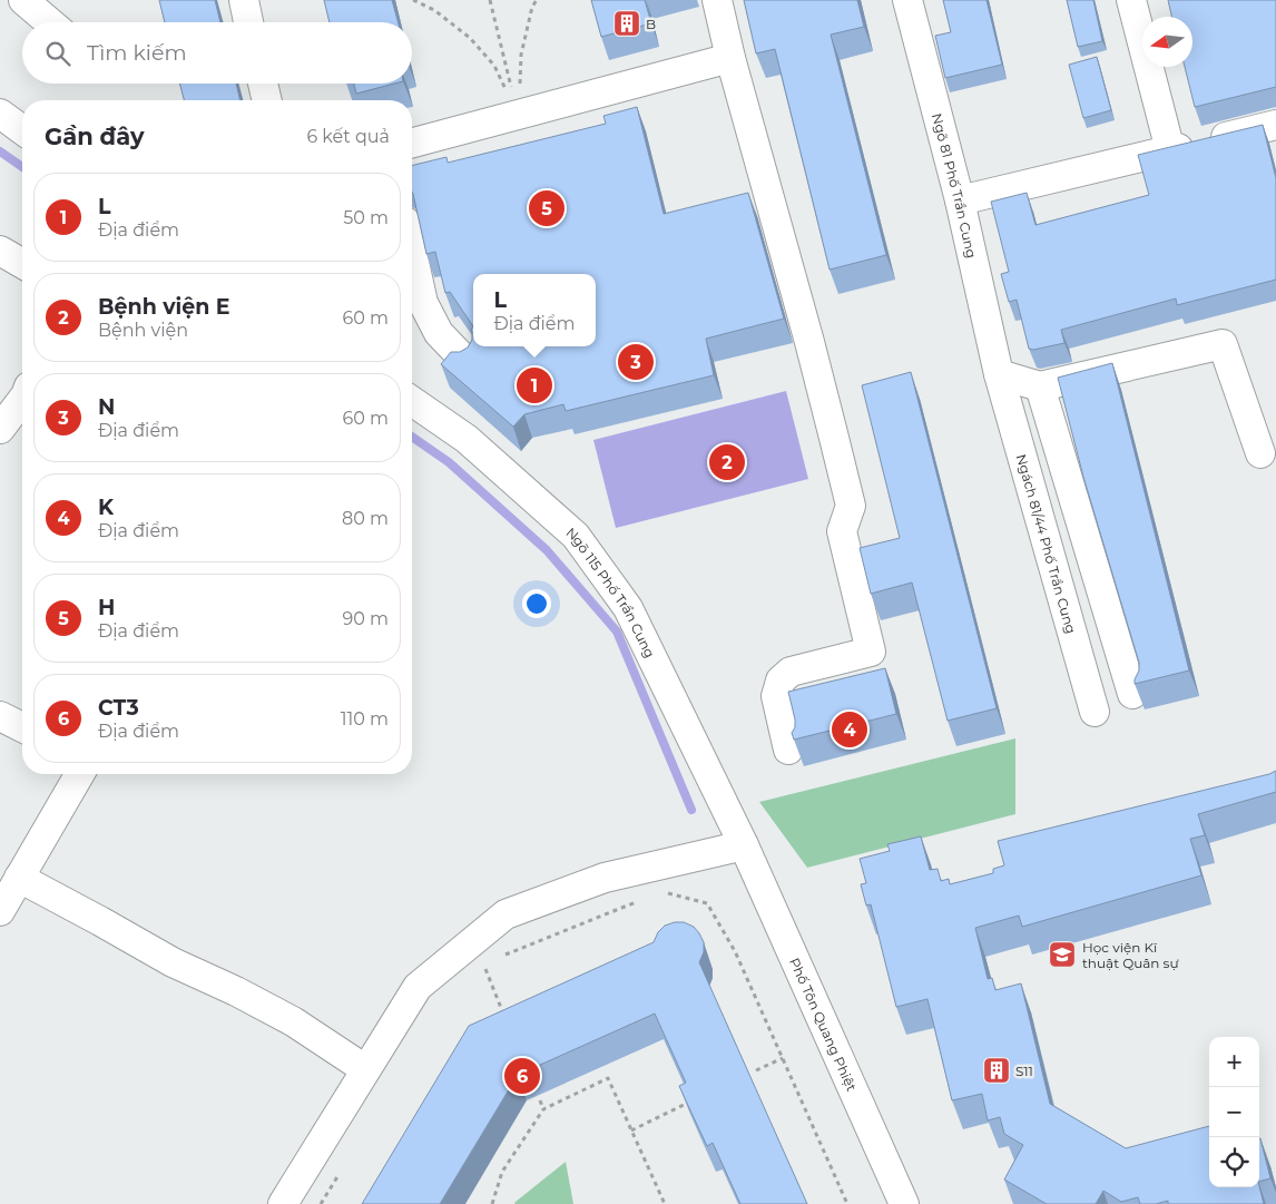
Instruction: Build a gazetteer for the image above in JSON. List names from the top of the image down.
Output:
{
  "streets": {
    "street": [
      "Ngõ 81 Phố Trần Cung",
      "Ngách 81/44 Phố Trần Cung",
      "Ngõ 115 Phố Trần Cung",
      "Phố Tôn Quang Phiệt"
    ]
  },
  "crossings": [
    ["Ngõ 81 Phố Trần Cung", "Ngách 81/44 Phố Trần Cung"],
    ["Ngõ 115 Phố Trần Cung", "Phố Tôn Quang Phiệt"]
  ],
  "places": {
    "building": ["B", "S11"],
    "school or university": ["Học viện Kĩ thuật Quân sự"]
  },
  "north": "left",
  "page": {
    "search": "Tìm kiếm",
    "heading": ["Gần đây", "6 kết quả"],
    "list": [
      {
        "mark": "1",
        "name": "L",
        "note": "Địa điểm",
        "value": "50 m"
      },
      {
        "mark": "2",
        "name": "Bệnh viện E",
        "note": "Bệnh viện",
        "value": "60 m"
      },
      {
        "mark": "3",
        "name": "N",
        "note": "Địa điểm",
        "value": "60 m"
      },
      {
        "mark": "4",
        "name": "K",
        "note": "Địa điểm",
        "value": "80 m"
      },
      {
        "mark": "5",
        "name": "H",
        "note": "Địa điểm",
        "value": "90 m"
      },
      {
        "mark": "6",
        "name": "CT3",
        "note": "Địa điểm",
        "value": "110 m"
      }
    ],
    "pins": [
      "5",
      "3",
      "1",
      "2",
      "4",
      "6"
    ],
    "popup": ["L", "Địa điểm"],
    "map_buttons": ["+", "−"]
  }
}
